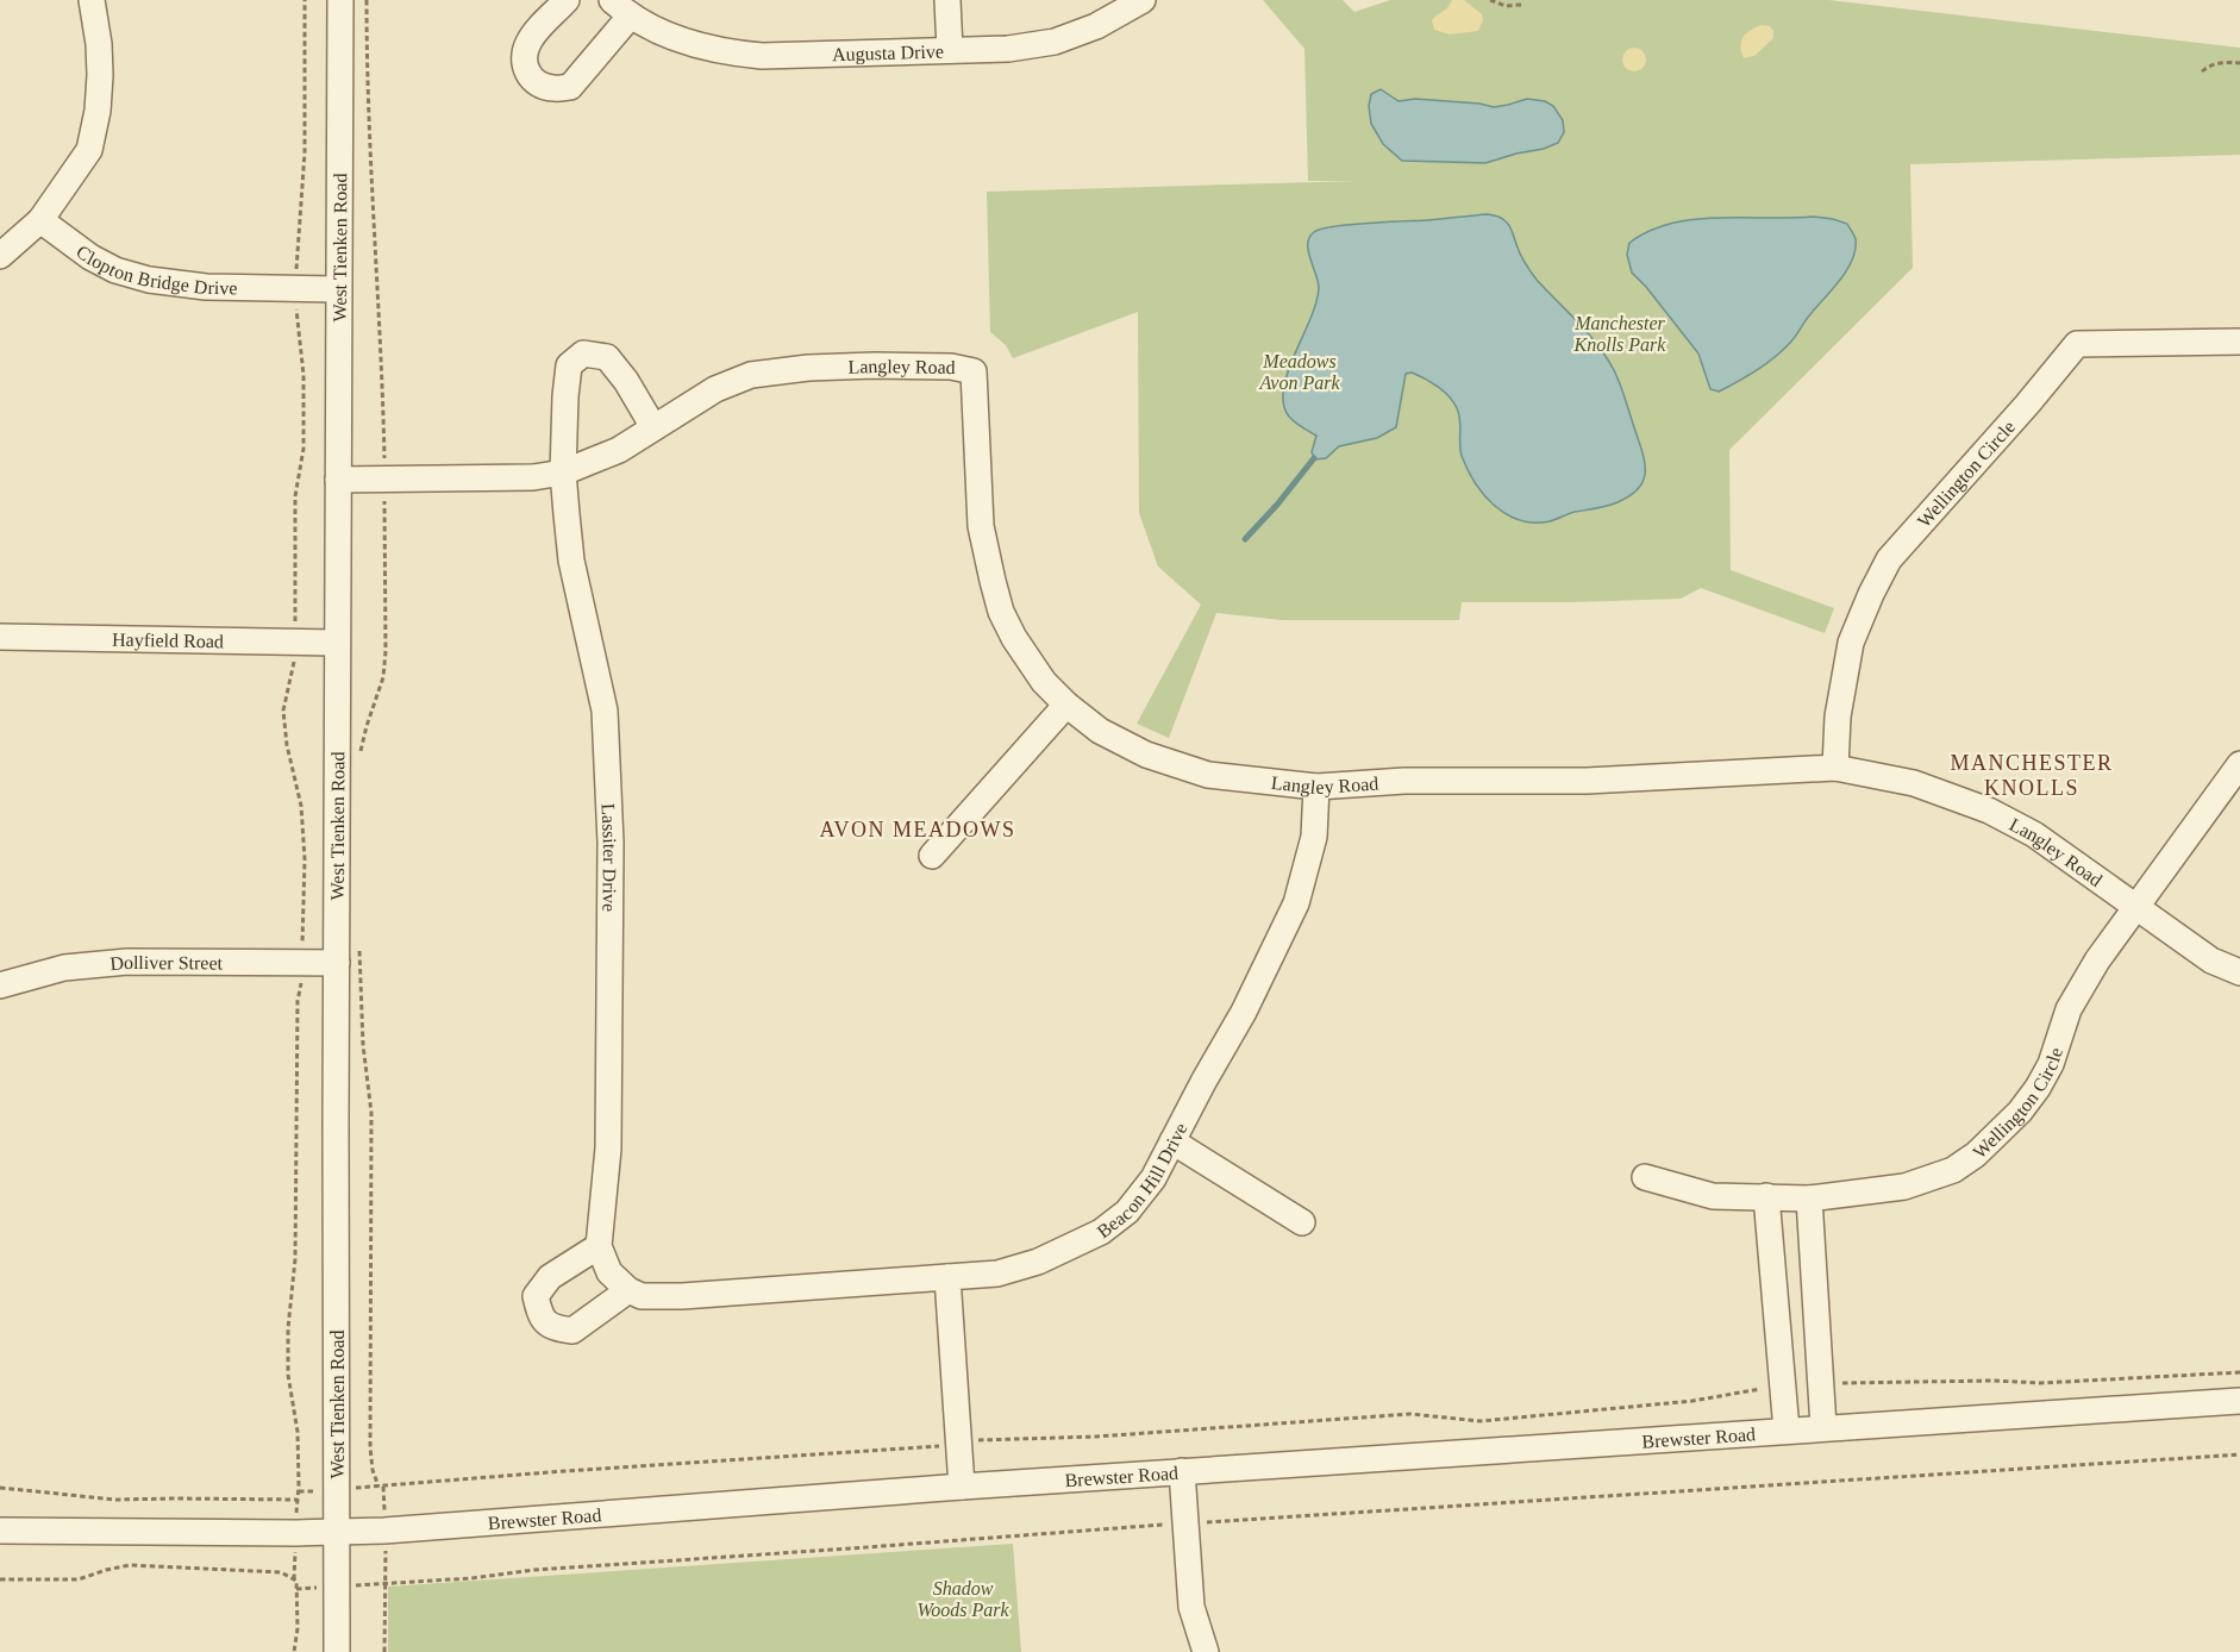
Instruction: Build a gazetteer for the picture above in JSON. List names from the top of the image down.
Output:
{
  "streets": {
    "street": [
      "Augusta Drive",
      "West Tienken Road",
      "Clopton Bridge Drive",
      "Langley Road",
      "Wellington Circle",
      "Hayfield Road",
      "Lassiter Drive",
      "Dolliver Street",
      "Beacon Hill Drive",
      "Brewster Road"
    ]
  },
  "crossings": [
    ["West Tienken Road", "Clopton Bridge Drive"],
    ["West Tienken Road", "Langley Road"],
    ["West Tienken Road", "Hayfield Road"],
    ["West Tienken Road", "Dolliver Street"],
    ["West Tienken Road", "Brewster Road"],
    ["Langley Road", "Wellington Circle"],
    ["Langley Road", "Lassiter Drive"],
    ["Langley Road", "Beacon Hill Drive"]
  ],
  "districts": ["MANCHESTER KNOLLS", "AVON MEADOWS"],
  "parks": ["Manchester Knolls Park", "Meadows Avon Park", "Shadow Woods Park"]
}
